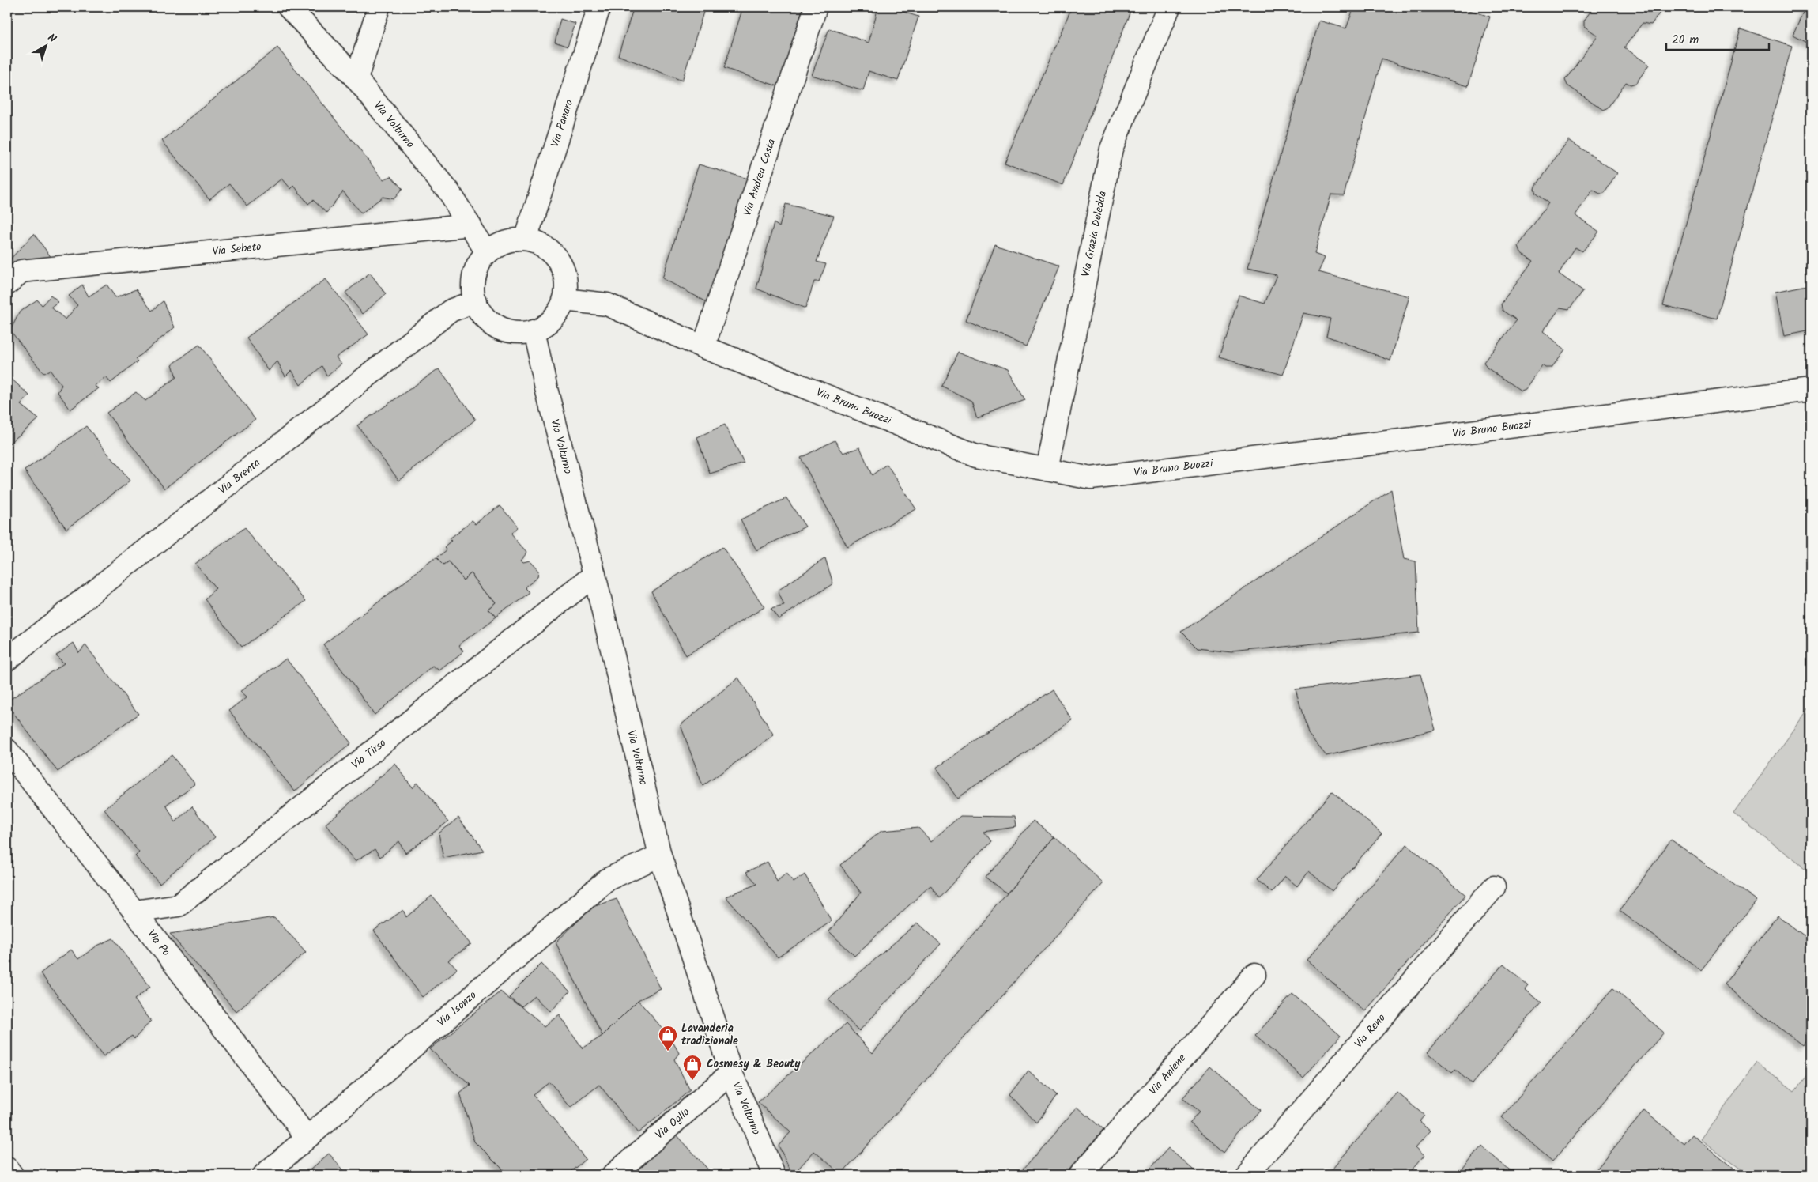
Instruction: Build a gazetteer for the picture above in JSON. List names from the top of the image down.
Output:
{
  "streets": {
    "street": [
      "Via Panaro",
      "Via Volturno",
      "Via Andrea Costa",
      "Via Grazia Deledda",
      "Via Sebeto",
      "Via Bruno Buozzi",
      "Via Brenta",
      "Via Tirso",
      "Via Po",
      "Via Isonzo",
      "Via Reno",
      "Via Aniene",
      "Via Oglio"
    ]
  },
  "crossings": [
    ["Via Panaro", "Via Volturno"],
    ["Via Panaro", "Via Bruno Buozzi"],
    ["Via Panaro", "Via Brenta"],
    ["Via Volturno", "Via Sebeto"],
    ["Via Volturno", "Via Bruno Buozzi"],
    ["Via Volturno", "Via Brenta"],
    ["Via Volturno", "Via Tirso"],
    ["Via Volturno", "Via Isonzo"],
    ["Via Volturno", "Via Oglio"],
    ["Via Andrea Costa", "Via Bruno Buozzi"],
    ["Via Grazia Deledda", "Via Bruno Buozzi"],
    ["Via Bruno Buozzi", "Via Brenta"],
    ["Via Tirso", "Via Po"],
    ["Via Po", "Via Isonzo"]
  ],
  "places": {
    "shop": ["Lavanderia tradizionale", "Cosmesy & Beauty"]
  },
  "scale_bar": "20 m",
  "north": "top right"
}
